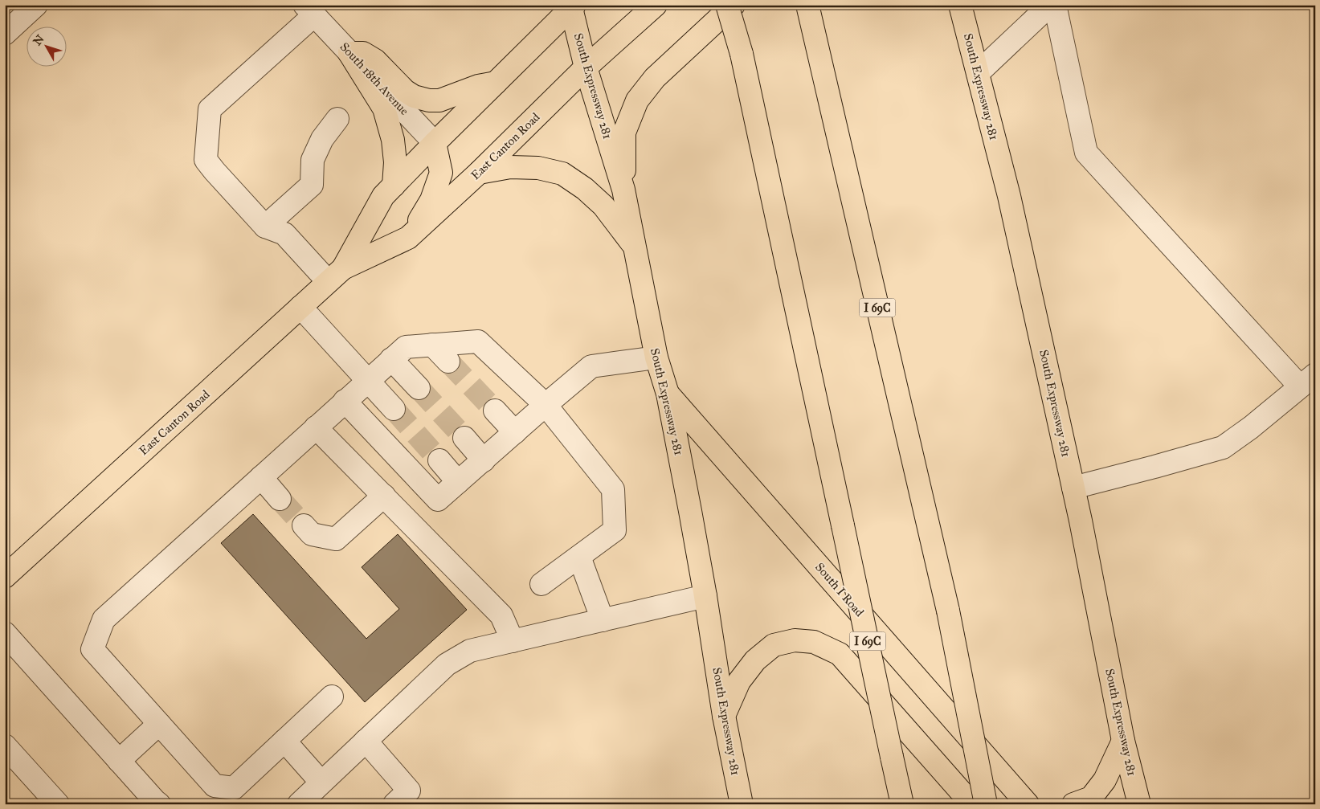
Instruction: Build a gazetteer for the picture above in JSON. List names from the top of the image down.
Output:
{
  "streets": {
    "main road": [
      "South Expressway 281",
      "East Canton Road",
      "I 69C",
      "South I Road"
    ],
    "street": ["South 18th Avenue"]
  },
  "crossings": [
    ["South 18th Avenue", "East Canton Road"],
    ["South Expressway 281", "East Canton Road"],
    ["South Expressway 281", "South I Road"]
  ],
  "north": "top left"
}
